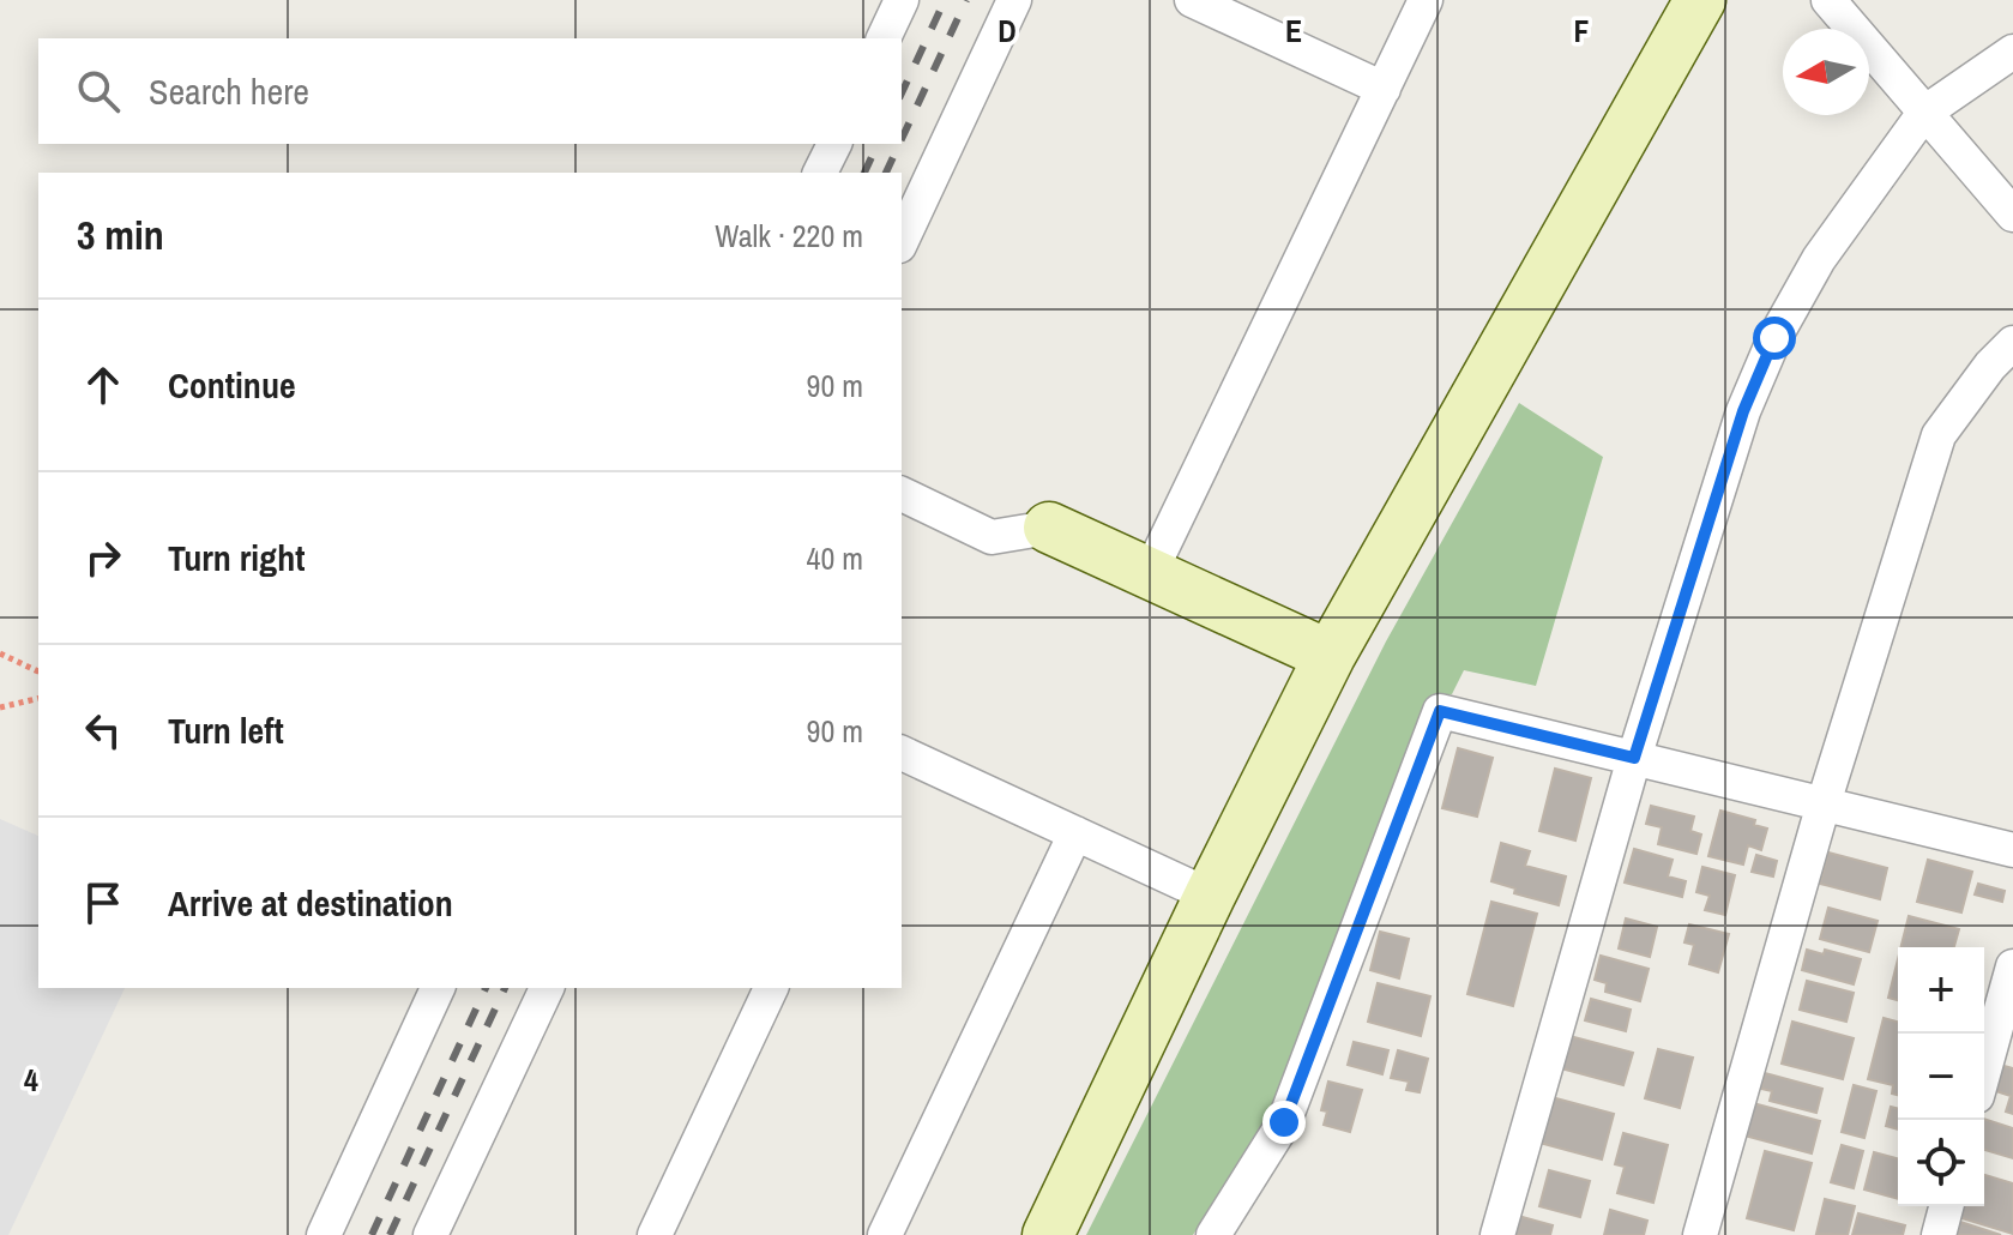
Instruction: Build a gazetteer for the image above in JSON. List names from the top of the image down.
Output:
{
  "north": "left",
  "page": {
    "search": "Search here",
    "heading": ["3 min", "Walk · 220 m"],
    "list": [
      ["Continue", "90 m"],
      ["Turn right", "40 m"],
      ["Turn left", "90 m"],
      "Arrive at destination"
    ],
    "map_buttons": ["+", "−"]
  },
  "grid": {
    "columns": ["D", "E", "F"],
    "rows": ["4"]
  }
}
